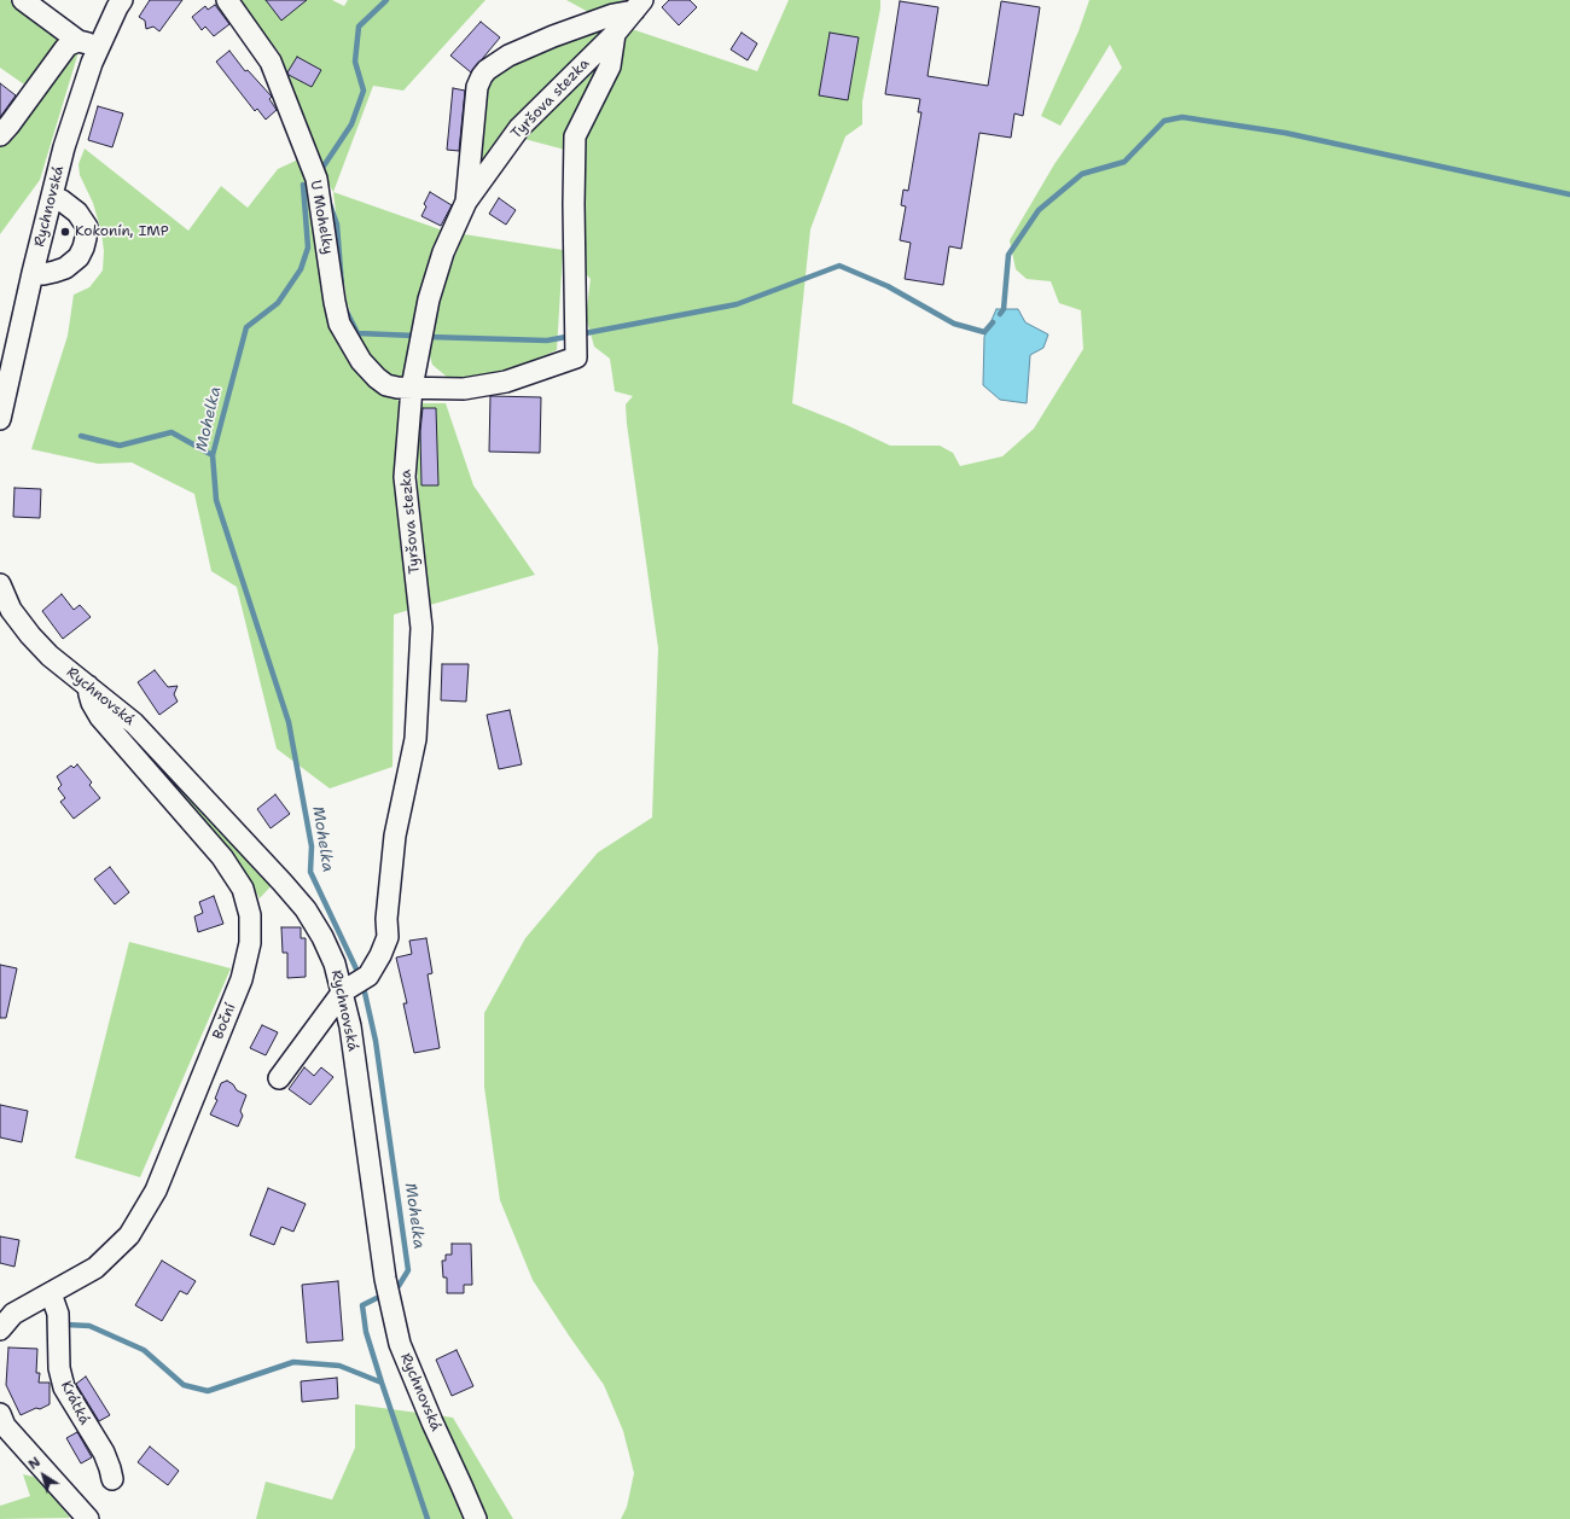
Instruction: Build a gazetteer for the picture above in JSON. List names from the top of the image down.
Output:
{
  "streets": {
    "street": [
      "Tyršova stezka",
      "Rychnovská",
      "U Mohelky",
      "Boční",
      "Krátká"
    ]
  },
  "crossings": [
    ["Tyršova stezka", "Rychnovská"],
    ["Tyršova stezka", "U Mohelky"],
    ["Rychnovská", "Boční"],
    ["Boční", "Krátká"]
  ],
  "water": ["Mohelka"],
  "places": ["Kokonín, IMP"],
  "north": "top left"
}
